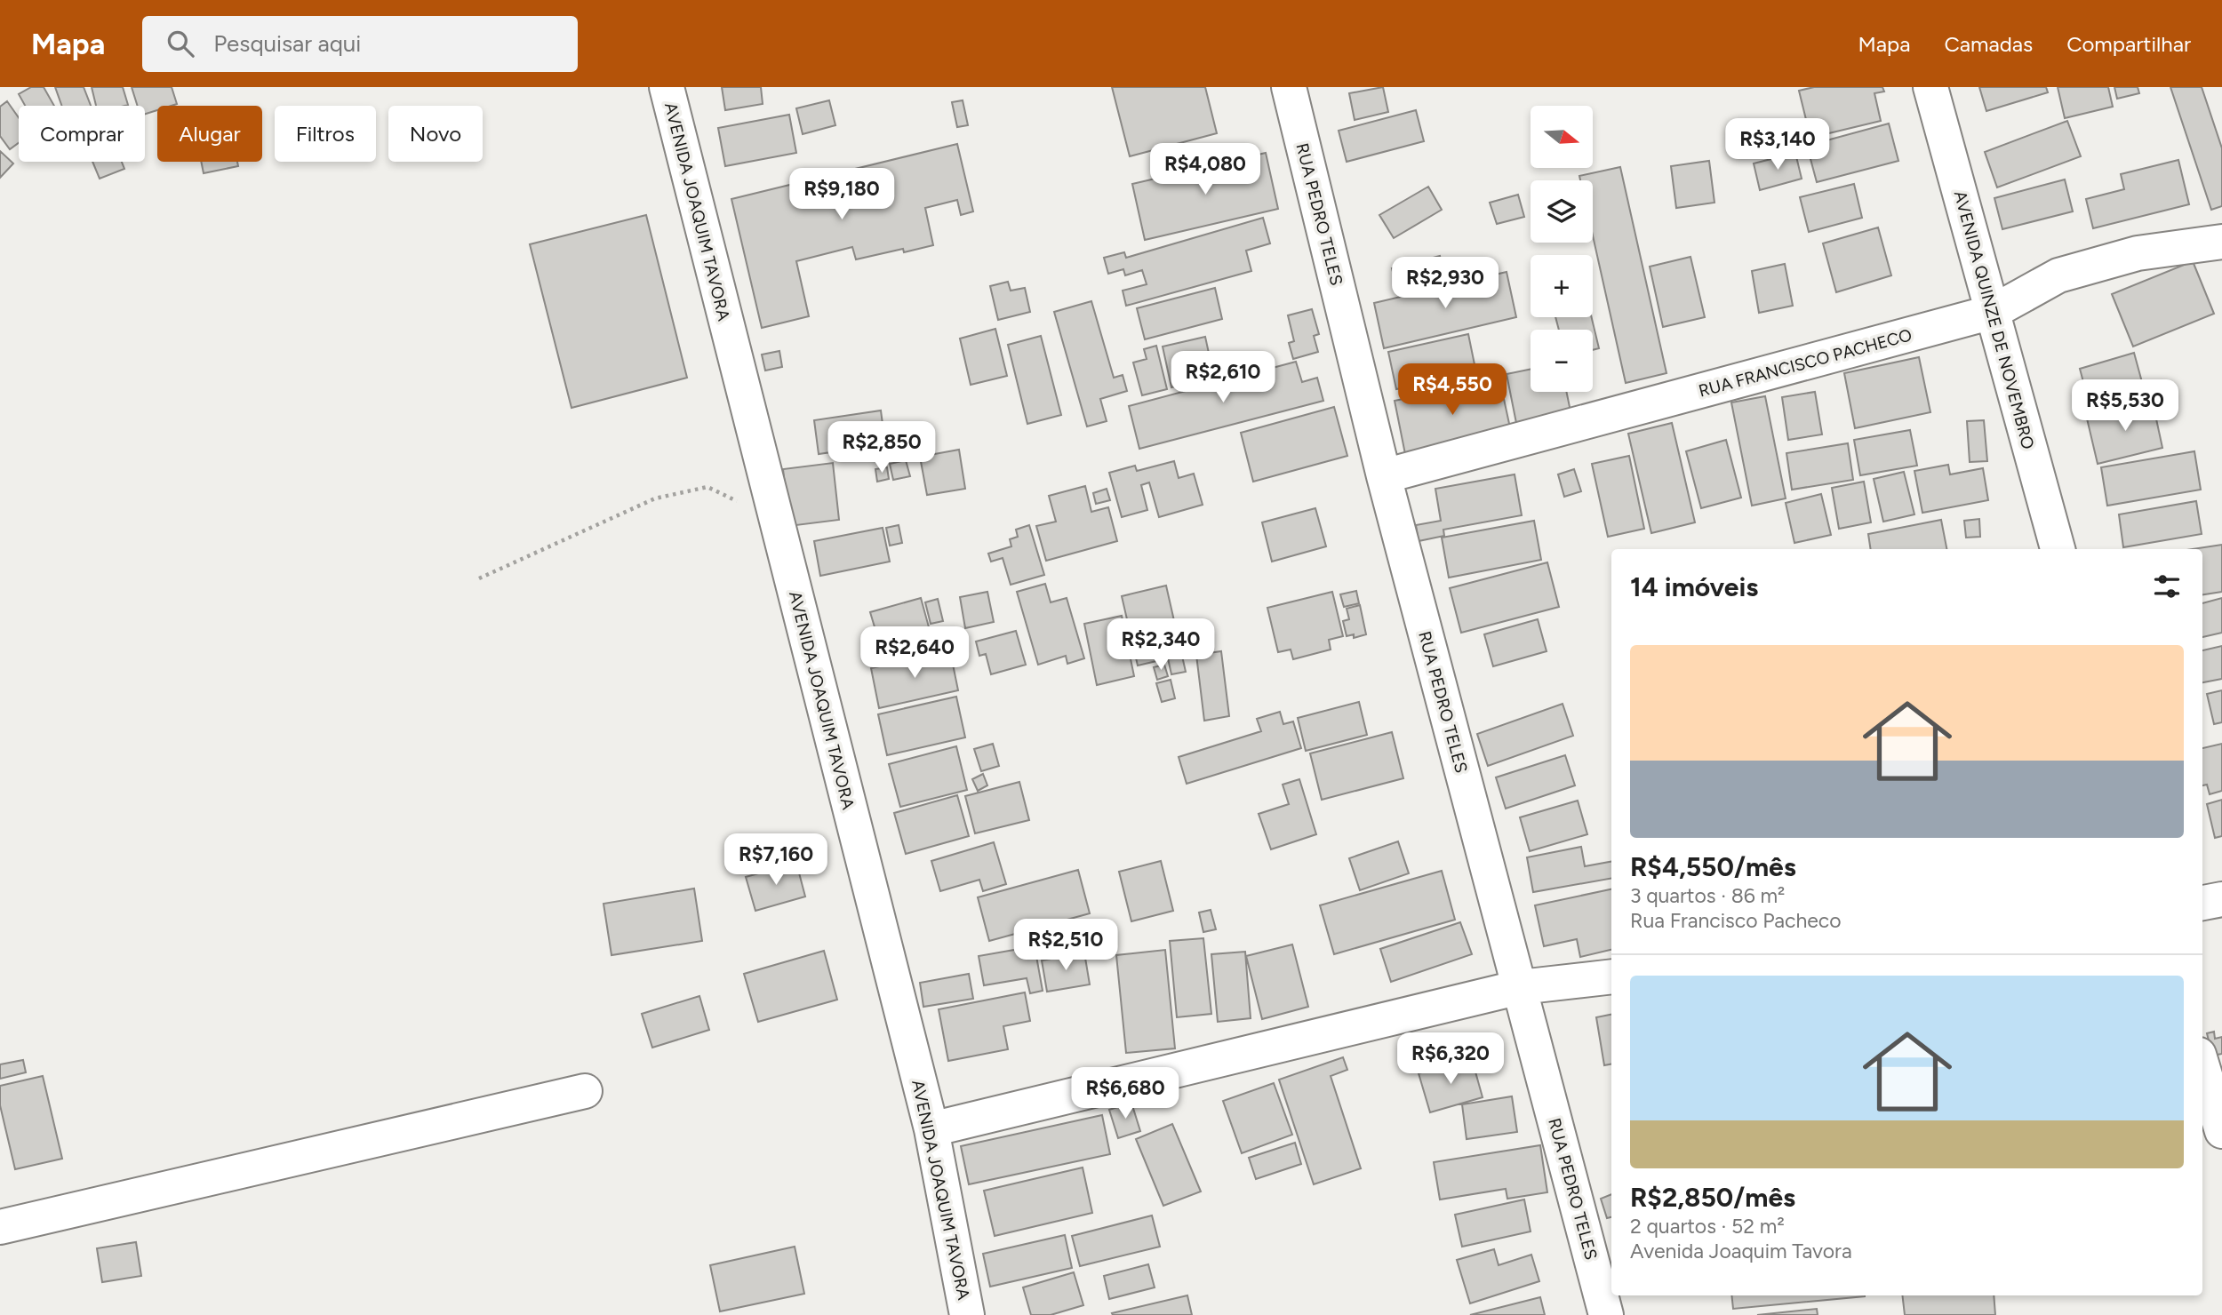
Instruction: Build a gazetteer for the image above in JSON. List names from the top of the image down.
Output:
{
  "streets": {
    "street": [
      "AVENIDA JOAQUIM TAVORA",
      "RUA PEDRO TELES",
      "AVENIDA QUINZE DE NOVEMBRO",
      "RUA FRANCISCO PACHECO"
    ]
  },
  "crossings": [
    ["RUA PEDRO TELES", "RUA FRANCISCO PACHECO"],
    ["AVENIDA QUINZE DE NOVEMBRO", "RUA FRANCISCO PACHECO"]
  ],
  "north": "right",
  "page": {
    "header": "Mapa",
    "search": "Pesquisar aqui",
    "nav": ["Mapa", "Camadas", "Compartilhar"],
    "map_buttons": ["+", "−"],
    "chip": [
      "Comprar",
      "Alugar",
      "Filtros",
      "Novo"
    ],
    "price": [
      "R$3,140",
      "R$4,080",
      "R$9,180",
      "R$2,930",
      "R$2,610",
      "R$4,550",
      "R$5,530",
      "R$2,850",
      "R$2,340",
      "R$2,640",
      "R$7,160",
      "R$2,510",
      "R$6,320",
      "R$6,680"
    ],
    "heading": "14 imóveis",
    "list": [
      {
        "name": "R$4,550/mês",
        "note": "3 quartos · 86 m² · Rua Francisco Pacheco"
      },
      {
        "name": "R$2,850/mês",
        "note": "2 quartos · 52 m² · Avenida Joaquim Tavora"
      }
    ]
  }
}
